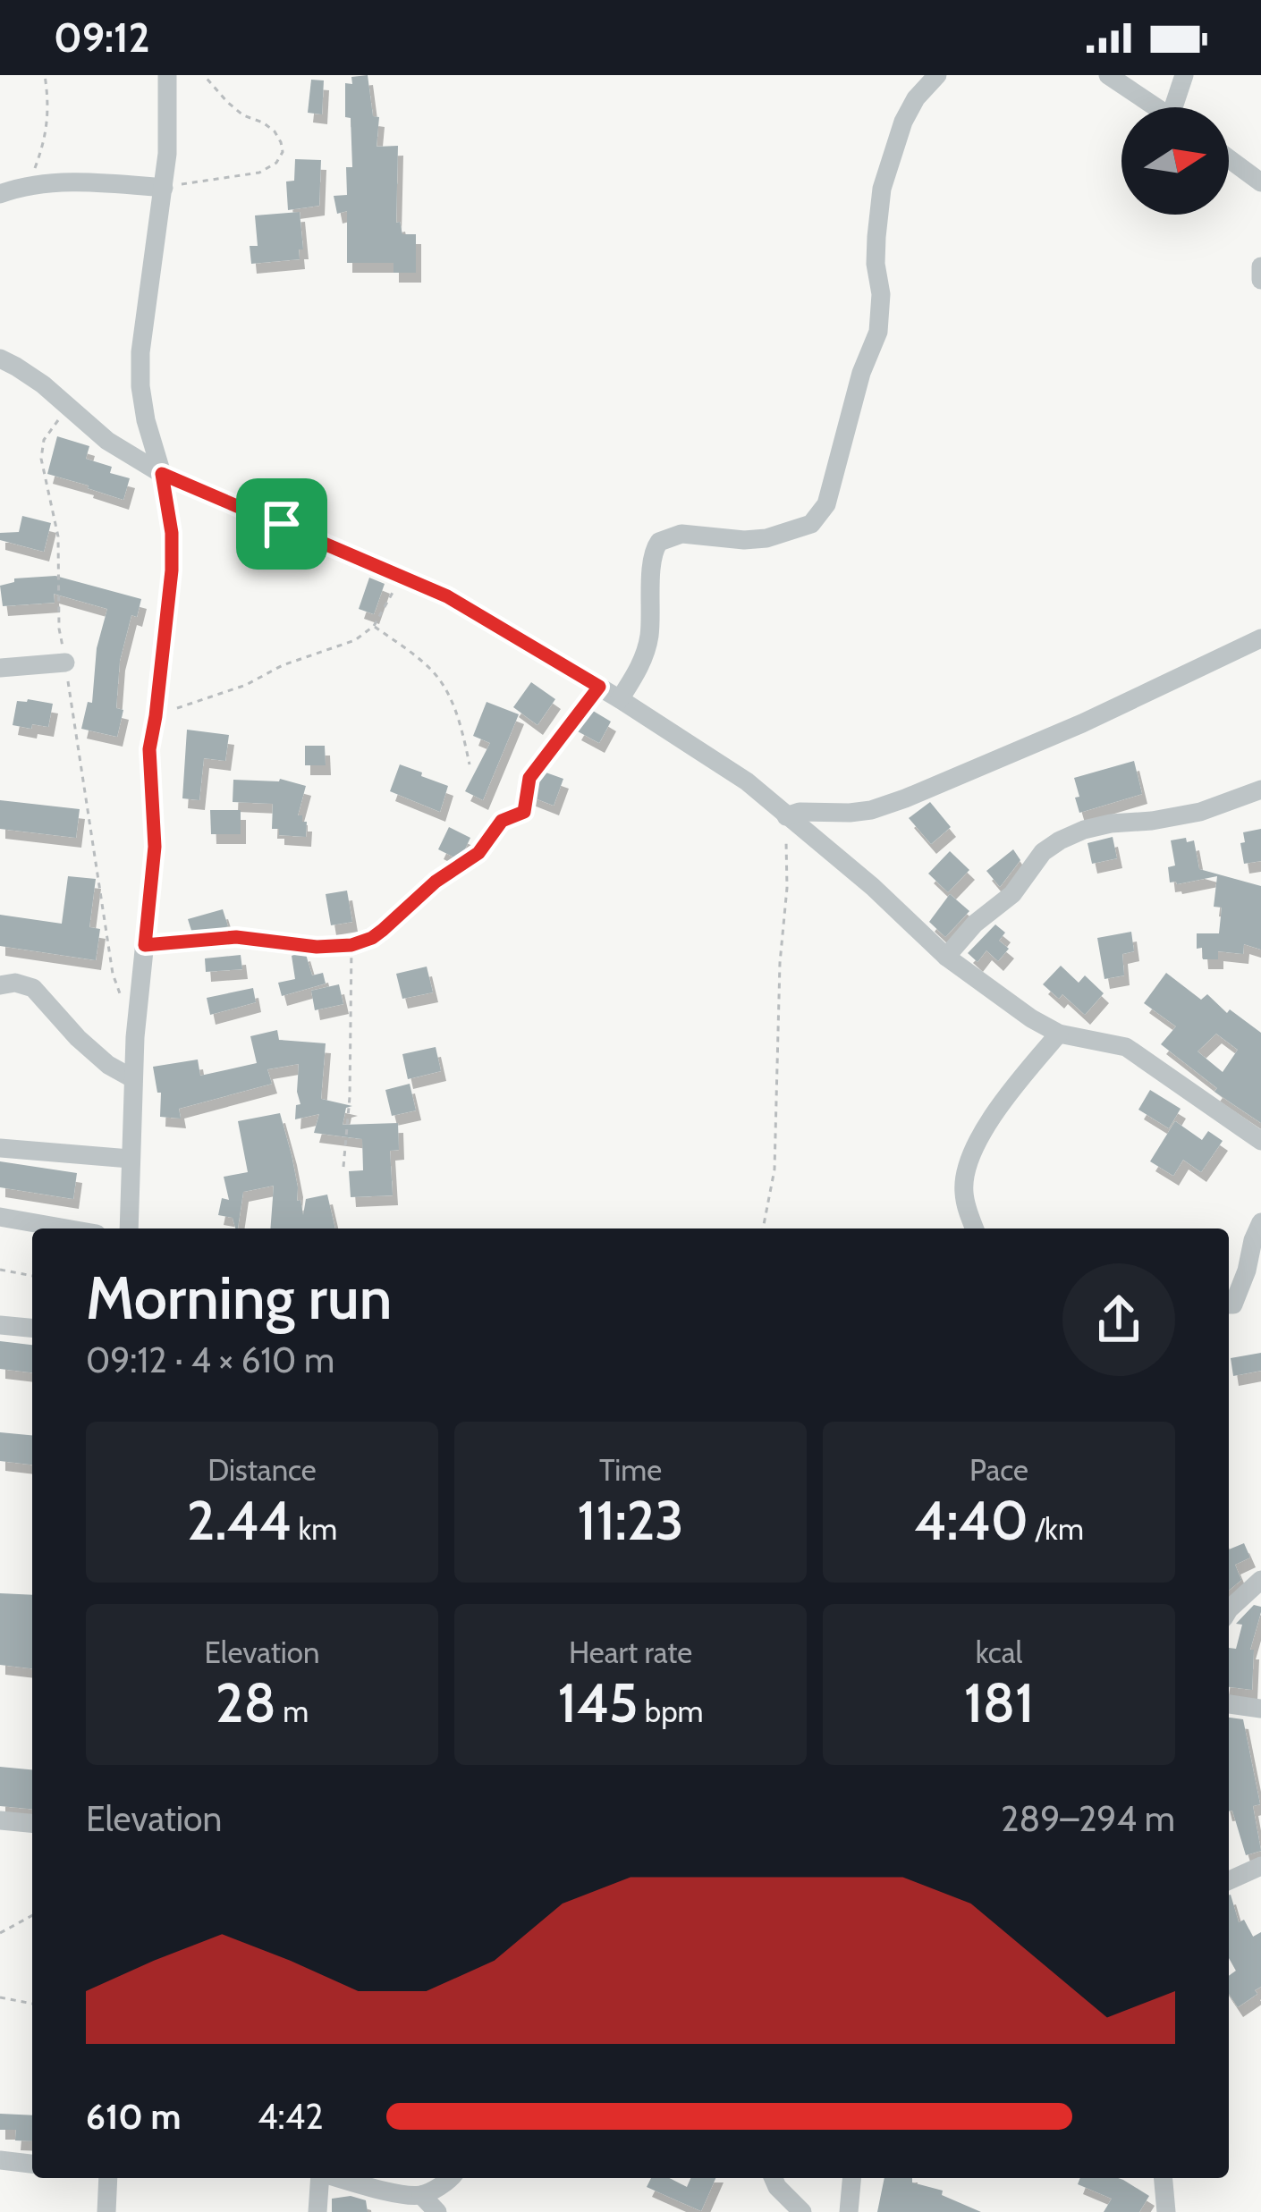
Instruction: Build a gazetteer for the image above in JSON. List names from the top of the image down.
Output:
{
  "north": "right",
  "page": {
    "status": "09:12",
    "heading": ["Morning run", "09:12 · 4 × 610 m"],
    "stats": [
      ["Distance", "2.44 km"],
      ["Time", "11:23"],
      ["Pace", "4:40 /km"],
      ["Elevation", "28 m"],
      ["Heart rate", "145 bpm"],
      ["kcal", "181"]
    ],
    "chart": ["Elevation", "289–294 m"],
    "list": [
      {
        "name": "610 m",
        "note": "4:42"
      }
    ]
  }
}
